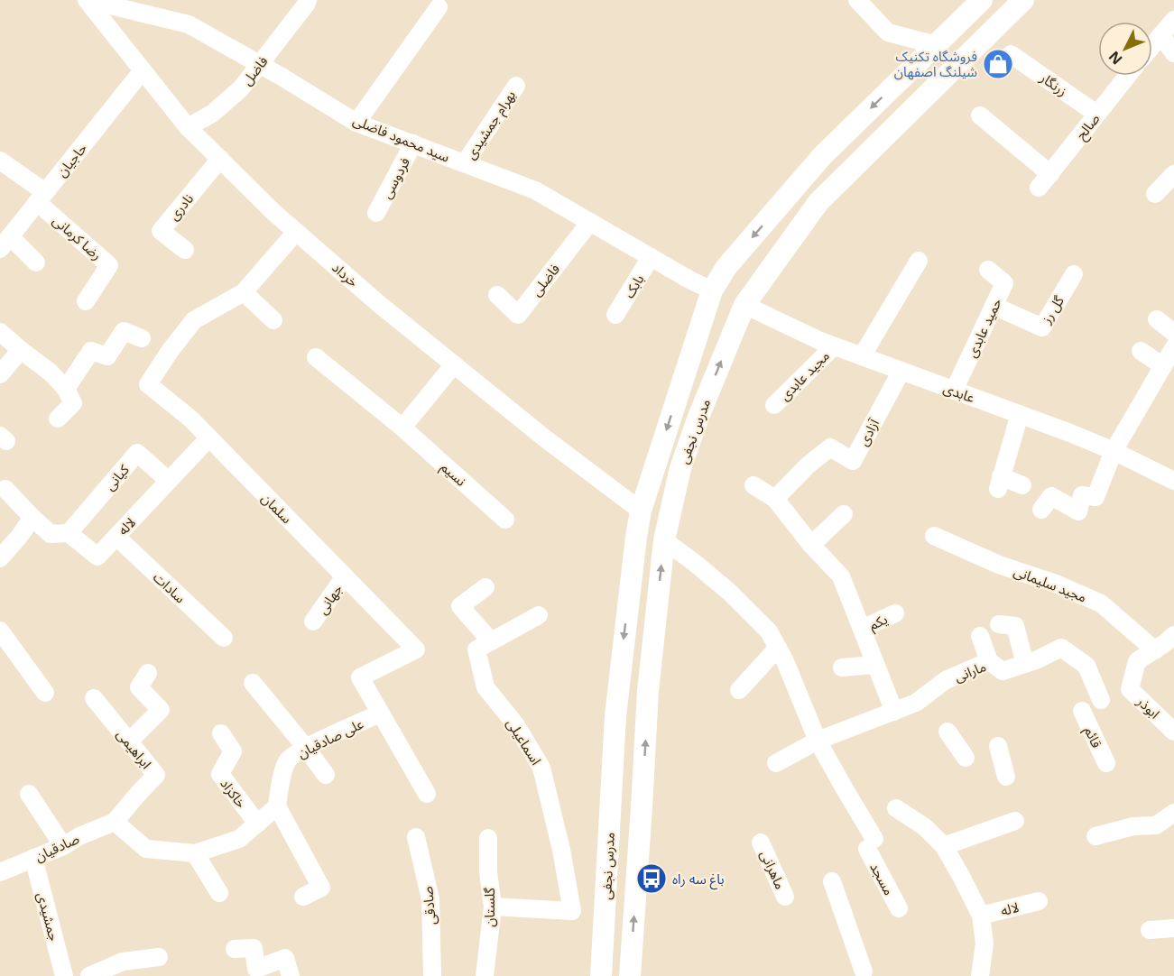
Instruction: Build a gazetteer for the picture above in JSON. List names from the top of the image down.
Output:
{
  "streets": {
    "main road": ["مدرس نجفی"],
    "street": [
      "فاضل",
      "زرنگار",
      "بهرام جمشیدی",
      "صالح",
      "سید محمود فاضلی",
      "حاجیان",
      "فردوسی",
      "نادری",
      "رضا کرمانی",
      "خرداد",
      "فاضلی",
      "بابک",
      "گل رز",
      "حمید عابدی",
      "مجید عابدی",
      "عابدی",
      "آزادی",
      "نسیم",
      "کیانی",
      "سلمان",
      "لاله",
      "مجید سلیمانی",
      "سادات",
      "جهانی",
      "یکم",
      "مارانی",
      "ابوذر",
      "قائم",
      "علی صادقیان",
      "اسماعیلی",
      "ابراهیمی",
      "خاکزاد",
      "صادقیان",
      "ماهرانی",
      "مسجد",
      "صادقی",
      "گلستان",
      "جمشیدی"
    ]
  },
  "crossings": [
    ["فاضل", "سید محمود فاضلی"],
    ["فاضل", "خرداد"],
    ["زرنگار", "صالح"],
    ["بهرام جمشیدی", "سید محمود فاضلی"],
    ["سید محمود فاضلی", "فردوسی"],
    ["سید محمود فاضلی", "خرداد"],
    ["سید محمود فاضلی", "فاضلی"],
    ["سید محمود فاضلی", "بابک"],
    ["سید محمود فاضلی", "مدرس نجفی"],
    ["حاجیان", "رضا کرمانی"],
    ["حاجیان", "خرداد"],
    ["نادری", "خرداد"],
    ["خرداد", "مدرس نجفی"],
    ["خرداد", "سلمان"],
    ["گل رز", "حمید عابدی"],
    ["حمید عابدی", "عابدی"],
    ["مجید عابدی", "عابدی"],
    ["عابدی", "مدرس نجفی"],
    ["عابدی", "آزادی"],
    ["کیانی", "لاله"],
    ["سلمان", "لاله"],
    ["سلمان", "جهانی"],
    ["سلمان", "علی صادقیان"],
    ["لاله", "سادات"],
    ["مجید سلیمانی", "ابوذر"],
    ["مارانی", "مسجد"],
    ["اسماعیلی", "گلستان"],
    ["ابراهیمی", "صادقیان"],
    ["صادقیان", "جمشیدی"]
  ],
  "places": {
    "shop": ["فروشگاه تکنیک شیلنگ اصفهان"],
    "bus stop": ["باغ سه راه"]
  },
  "north": "bottom left"
}
